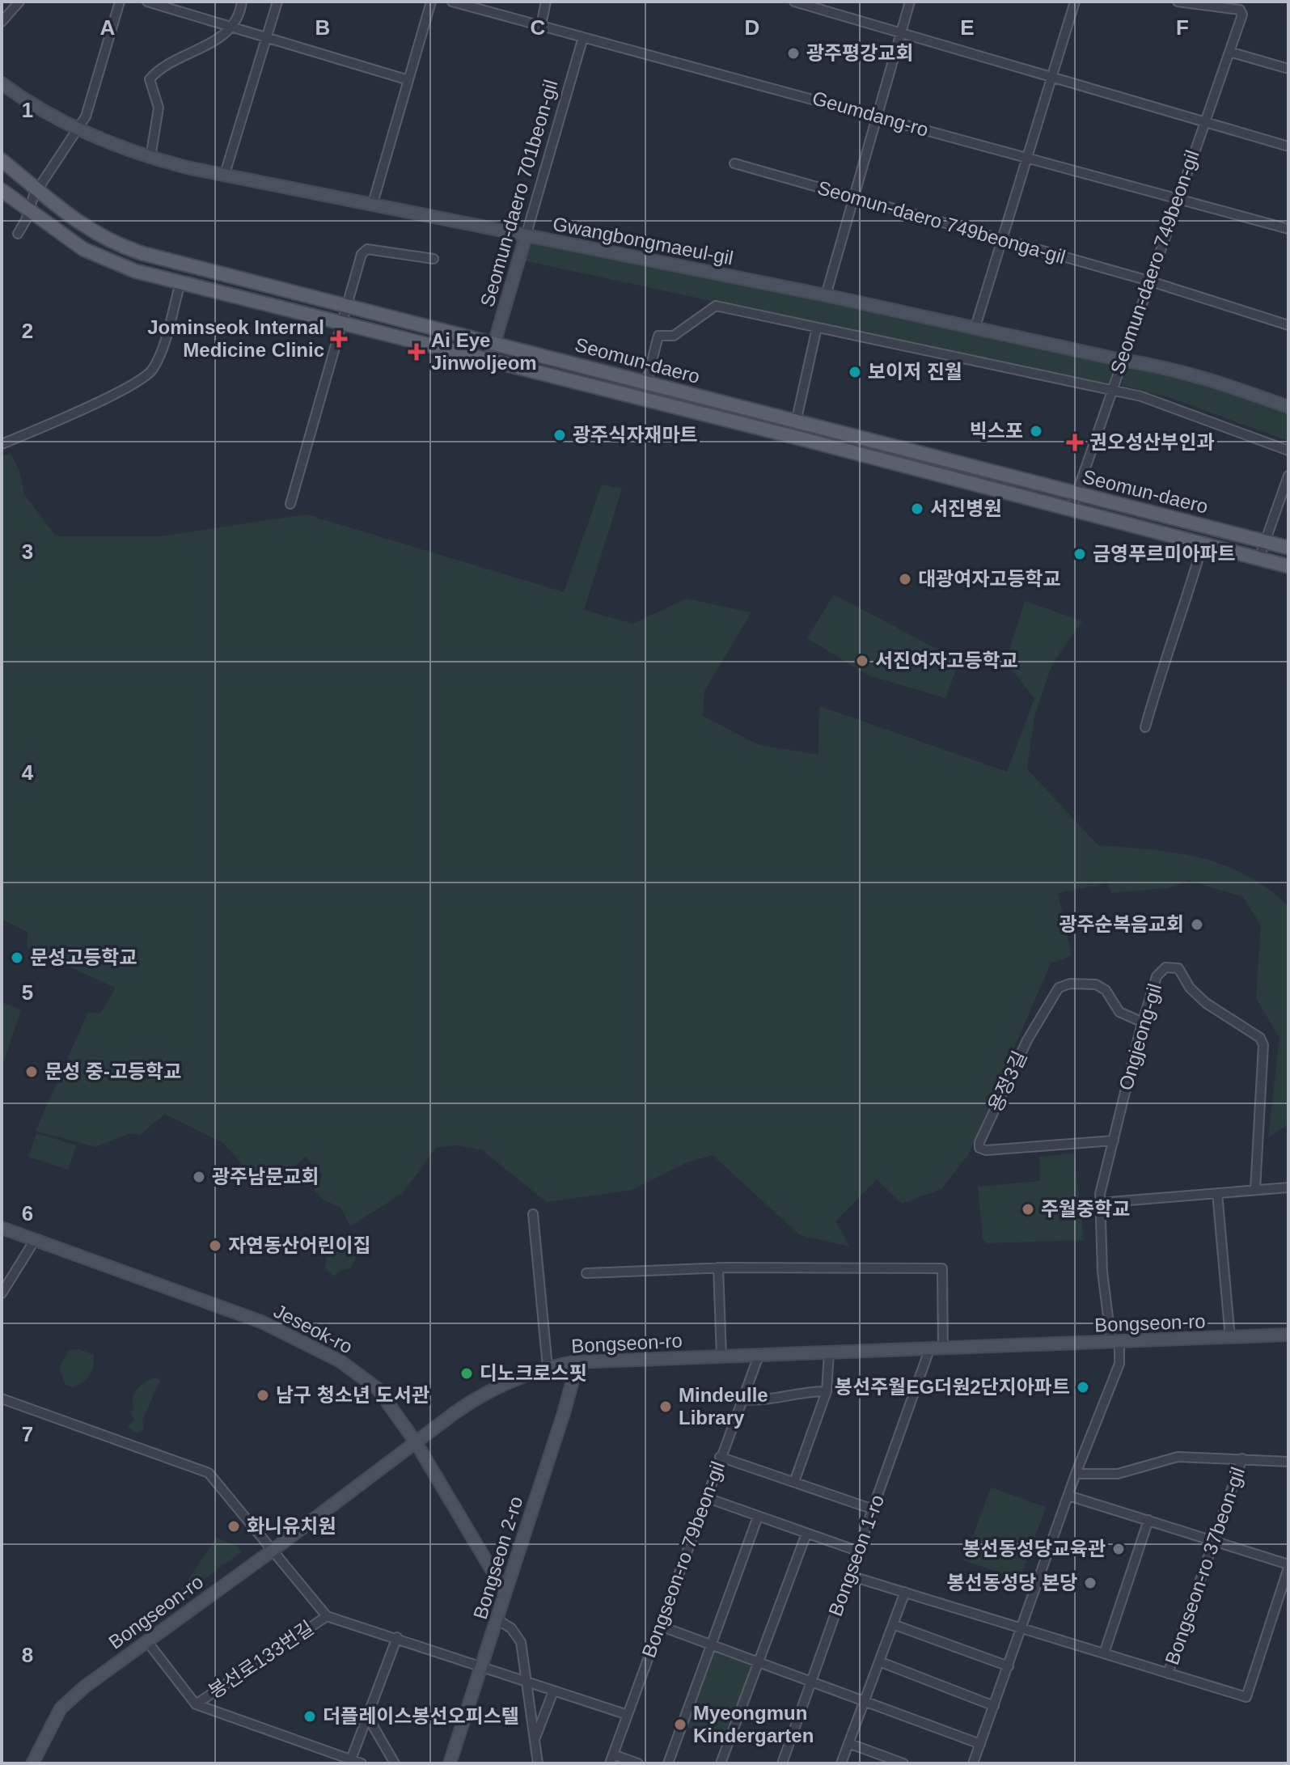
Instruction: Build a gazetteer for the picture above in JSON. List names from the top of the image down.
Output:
{
  "streets": {
    "main road": ["Seomun-daero"],
    "street": [
      "Geumdang-ro",
      "Seomun-daero 701beon-gil",
      "Seomun-daero 749beonga-gil",
      "Gwangbongmaeul-gil",
      "Seomun-daero 749beon-gil",
      "Ongjeong-gil",
      "용정3길",
      "Bongseon-ro",
      "Jeseok-ro",
      "Bongseon 1-ro",
      "Bongseon 2-ro",
      "Bongseon-ro 79beon-gil",
      "Bongseon-ro 37beon-gil",
      "봉선로133번길"
    ]
  },
  "crossings": [
    ["Geumdang-ro", "Seomun-daero 701beon-gil"],
    ["Geumdang-ro", "Seomun-daero 749beon-gil"],
    ["Seomun-daero 701beon-gil", "Gwangbongmaeul-gil"],
    ["Seomun-daero 701beon-gil", "Seomun-daero"],
    ["Seomun-daero 749beonga-gil", "Seomun-daero 749beon-gil"],
    ["Gwangbongmaeul-gil", "Seomun-daero 749beon-gil"],
    ["Seomun-daero 749beon-gil", "Seomun-daero"],
    ["Ongjeong-gil", "용정3길"],
    ["Ongjeong-gil", "Bongseon-ro"],
    ["Bongseon-ro", "Jeseok-ro"],
    ["Bongseon-ro", "Bongseon 1-ro"],
    ["Bongseon-ro", "Bongseon 2-ro"],
    ["Bongseon-ro", "Bongseon-ro 79beon-gil"],
    ["Jeseok-ro", "Bongseon 2-ro"]
  ],
  "places": {
    "other": [
      "광주평강교회",
      "보이저 진월",
      "빅스포",
      "광주식자재마트",
      "서진병원",
      "금영푸르미아파트",
      "대광여자고등학교",
      "서진여자고등학교",
      "광주순복음교회",
      "문성고등학교",
      "문성 중-고등학교",
      "광주남문교회",
      "주월중학교",
      "자연동산어린이집",
      "디노크로스핏",
      "봉선주월EG더원2단지아파트",
      "남구 청소년 도서관",
      "Mindeulle Library",
      "화니유치원",
      "봉선동성당교육관",
      "봉선동성당 본당",
      "더플레이스봉선오피스텔",
      "Myeongmun Kindergarten"
    ],
    "health": ["Jominseok Internal Medicine Clinic", "Ai Eye Jinwoljeom", "권오성산부인과"]
  },
  "grid": {
    "columns": [
      "A",
      "B",
      "C",
      "D",
      "E",
      "F"
    ],
    "rows": [
      "1",
      "2",
      "3",
      "4",
      "5",
      "6",
      "7",
      "8"
    ]
  }
}
